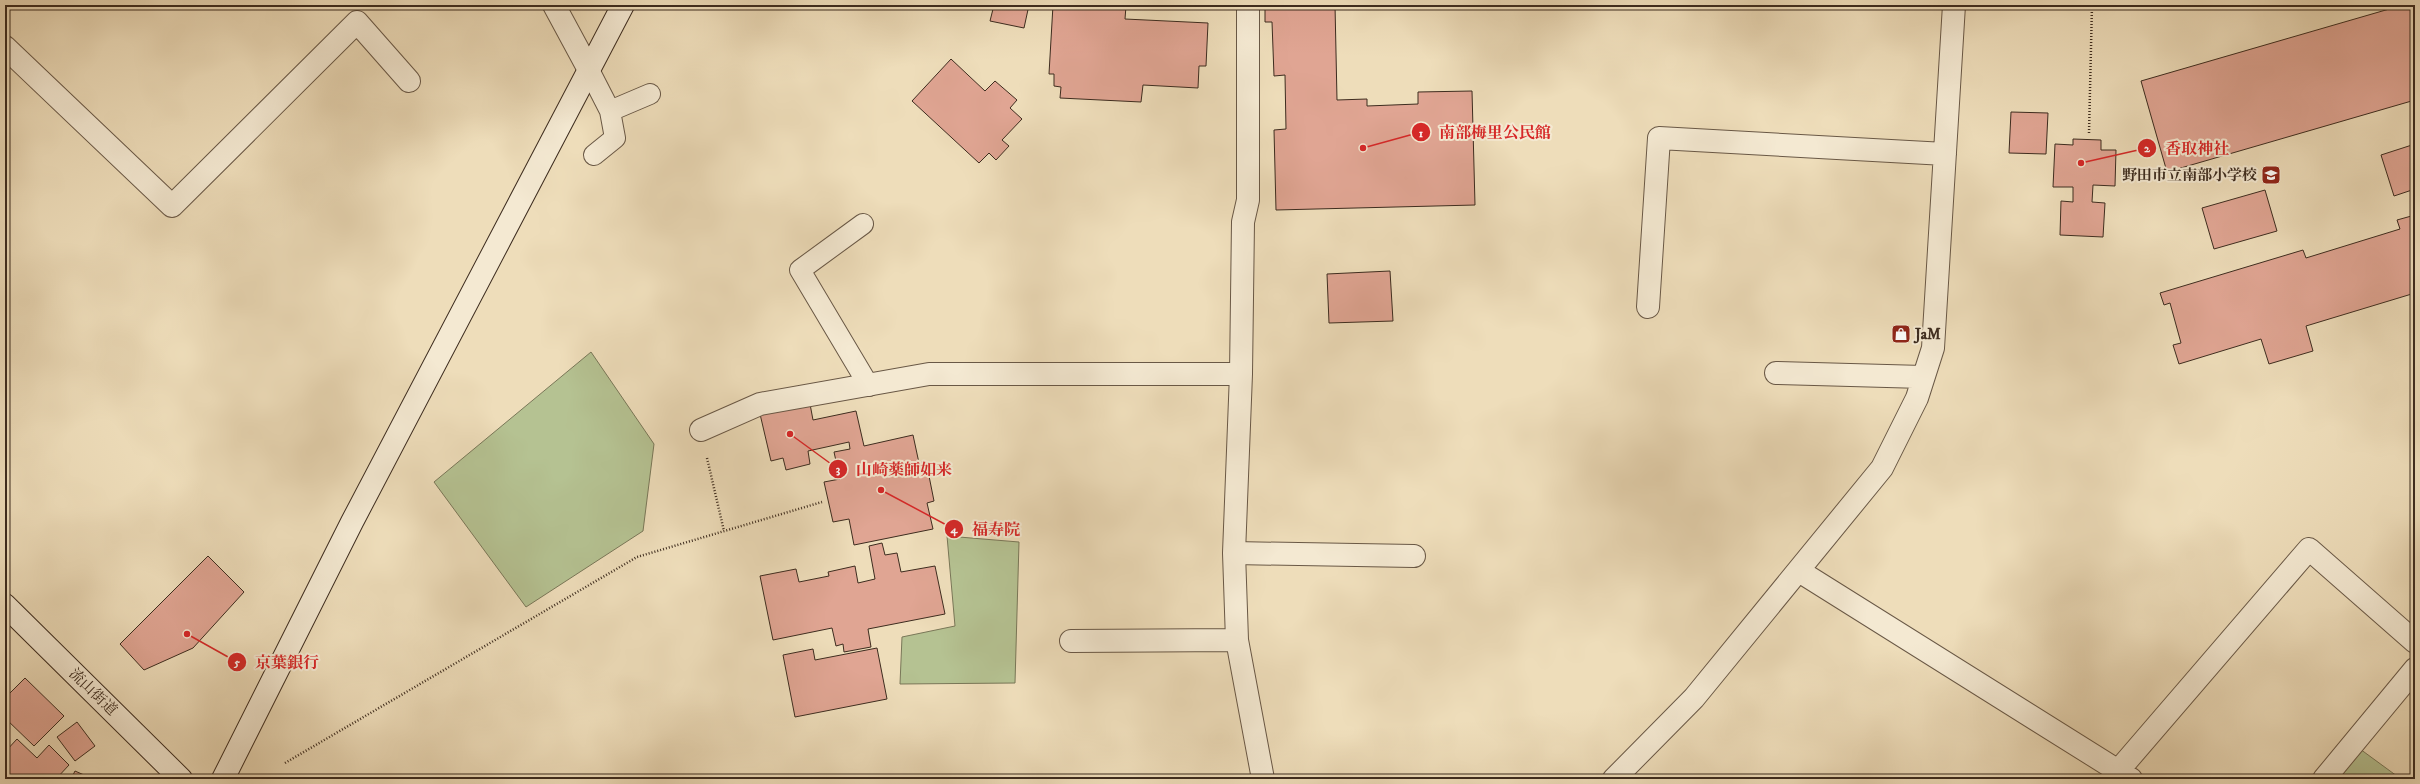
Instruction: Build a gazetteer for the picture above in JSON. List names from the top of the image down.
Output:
{
  "streets": {
    "street": ["流山街道"]
  },
  "places": {
    "other": [
      "南部梅里公民館",
      "香取神社",
      "山崎薬師如来",
      "福寿院",
      "京葉銀行"
    ],
    "school or university": ["野田市立南部小学校"],
    "shop": ["JaM"]
  }
}
